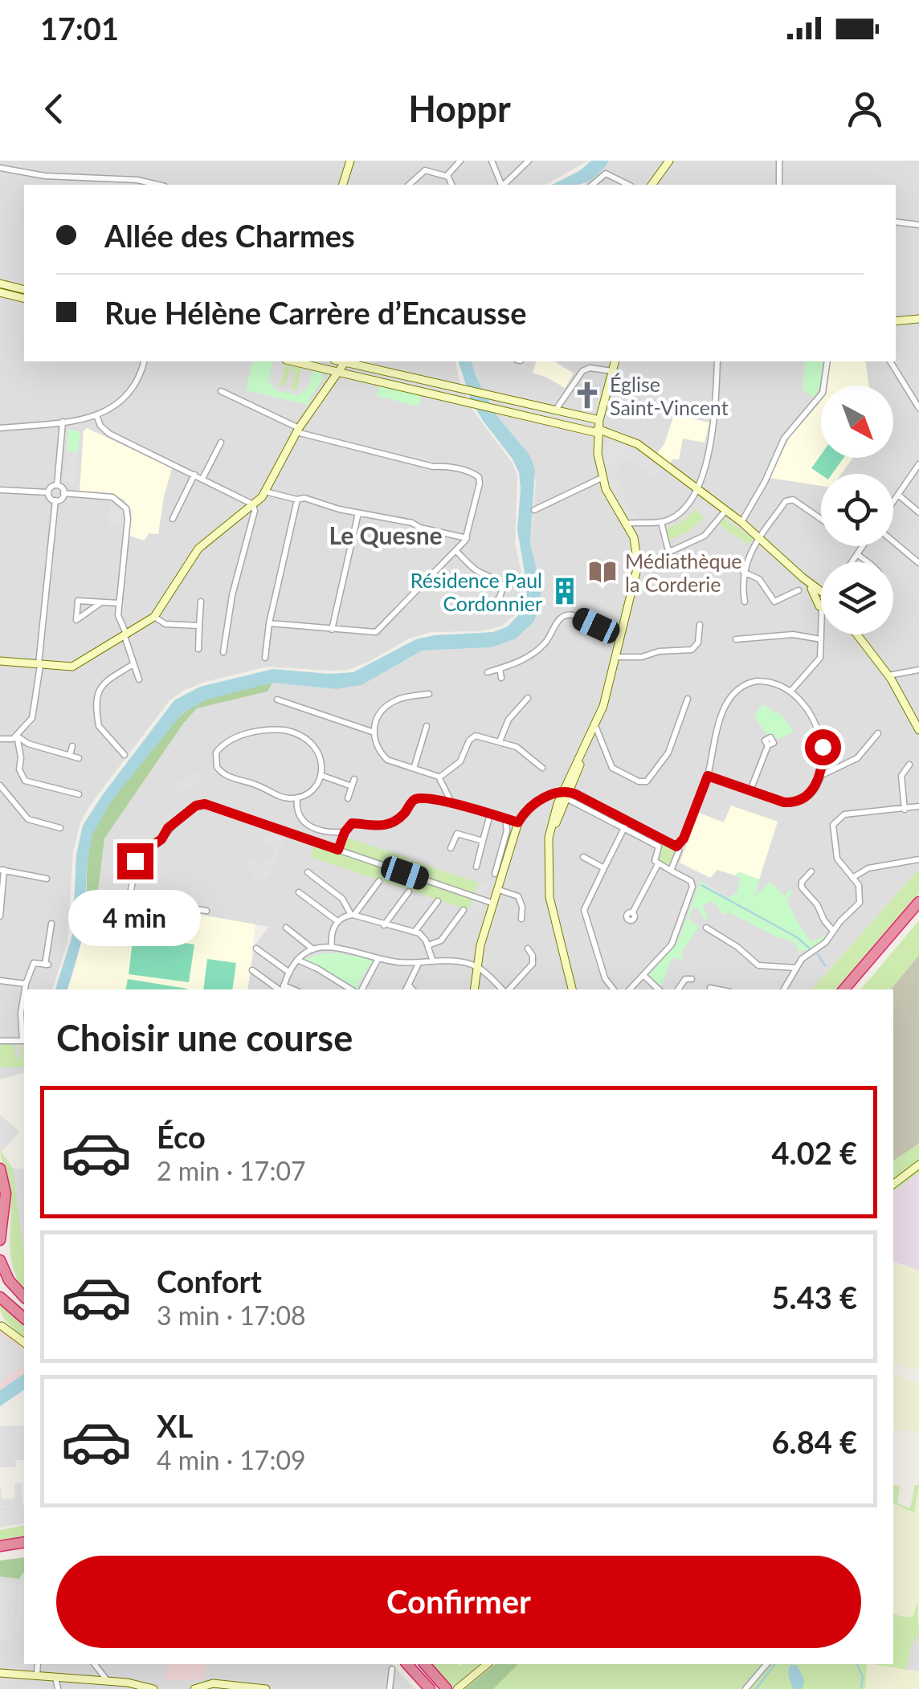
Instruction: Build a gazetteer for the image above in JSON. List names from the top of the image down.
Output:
{
  "districts": ["Le Quesne"],
  "places": {
    "church": ["Église Saint-Vincent"],
    "library": ["Médiathèque la Corderie"],
    "building": ["Résidence Paul Cordonnier"]
  },
  "north": "bottom right",
  "page": {
    "status": "17:01",
    "header": "Hoppr",
    "banner": ["Allée des Charmes", "Rue Hélène Carrère d’Encausse"],
    "bubble": "4 min",
    "heading": "Choisir une course",
    "list": [
      {
        "name": "Éco",
        "note": "2 min · 17:07",
        "value": "4.02 €"
      },
      {
        "name": "Confort",
        "note": "3 min · 17:08",
        "value": "5.43 €"
      },
      {
        "name": "XL",
        "note": "4 min · 17:09",
        "value": "6.84 €"
      }
    ],
    "buttons": "Confirmer"
  }
}
